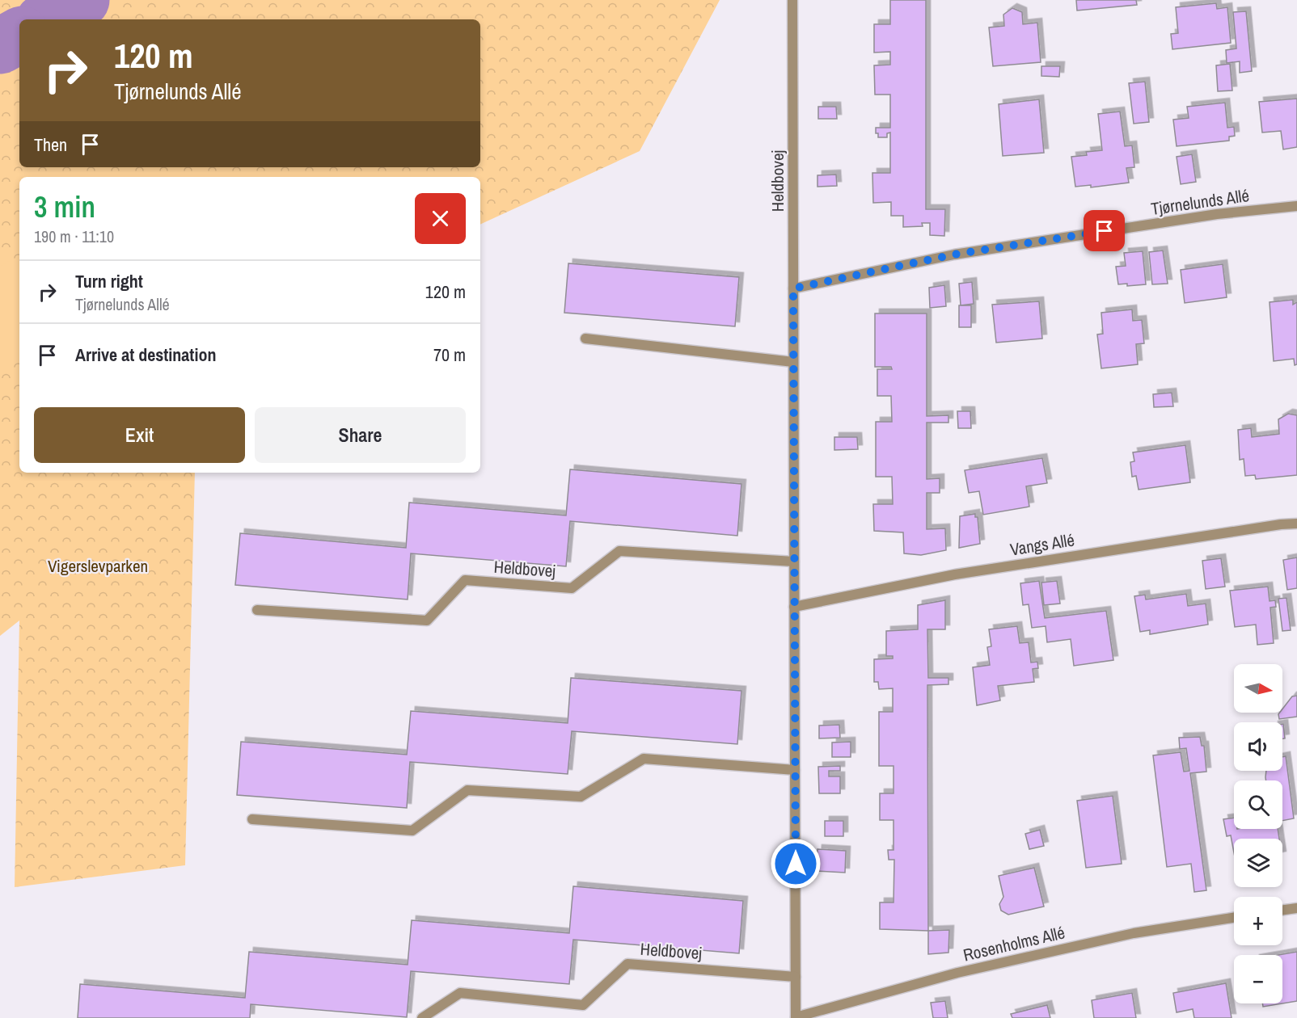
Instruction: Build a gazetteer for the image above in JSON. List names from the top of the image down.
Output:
{
  "streets": {
    "street": [
      "Heldbovej",
      "Tjørnelunds Allé",
      "Vangs Allé",
      "Rosenholms Allé"
    ]
  },
  "crossings": [
    ["Heldbovej", "Tjørnelunds Allé"],
    ["Heldbovej", "Vangs Allé"],
    ["Heldbovej", "Rosenholms Allé"]
  ],
  "parks": ["Vigerslevparken"],
  "north": "right",
  "page": {
    "turn": ["120 m", "Tjørnelunds Allé"],
    "then": "Then",
    "heading": ["3 min", "190 m · 11:10"],
    "list": [
      {
        "name": "Turn right",
        "note": "Tjørnelunds Allé",
        "value": "120 m"
      },
      {
        "name": "Arrive at destination",
        "value": "70 m"
      }
    ],
    "buttons": ["Exit", "Share"],
    "map_buttons": ["+", "−"]
  }
}
